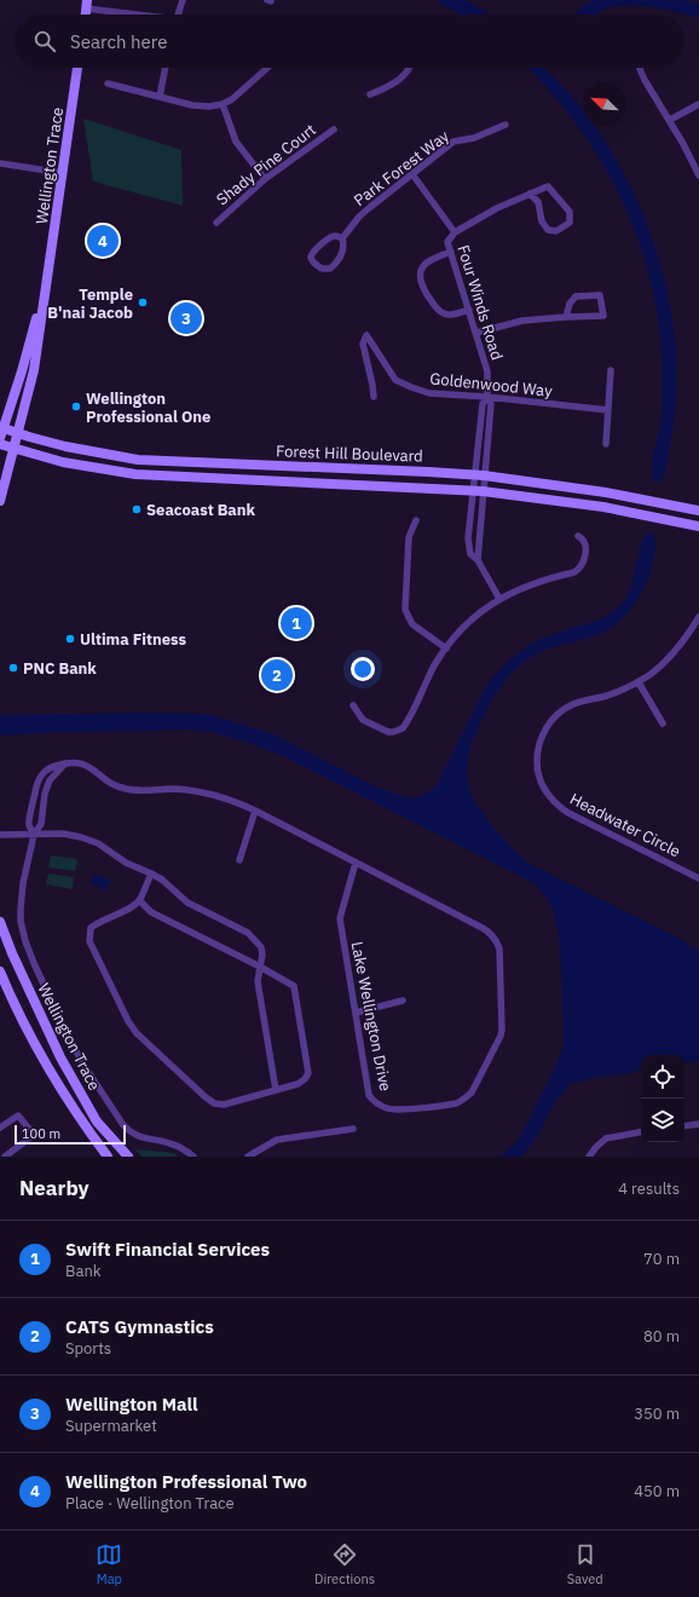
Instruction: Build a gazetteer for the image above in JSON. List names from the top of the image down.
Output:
{
  "streets": {
    "main road": ["Wellington Trace", "Forest Hill Boulevard"],
    "street": [
      "Shady Pine Court",
      "Park Forest Way",
      "Four Winds Road",
      "Goldenwood Way",
      "Headwater Circle",
      "Lake Wellington Drive"
    ]
  },
  "crossings": [
    ["Wellington Trace", "Forest Hill Boulevard"],
    ["Park Forest Way", "Four Winds Road"],
    ["Four Winds Road", "Goldenwood Way"],
    ["Four Winds Road", "Forest Hill Boulevard"]
  ],
  "places": [
    "Temple B'nai Jacob",
    "Wellington Professional One",
    "Seacoast Bank",
    "Ultima Fitness",
    "PNC Bank"
  ],
  "scale_bar": "100 m",
  "north": "top left",
  "page": {
    "search": "Search here",
    "pins": [
      "4",
      "3",
      "1",
      "2"
    ],
    "scale": "100 m",
    "heading": ["Nearby", "4 results"],
    "list": [
      {
        "mark": "1",
        "name": "Swift Financial Services",
        "note": "Bank",
        "value": "70 m"
      },
      {
        "mark": "2",
        "name": "CATS Gymnastics",
        "note": "Sports",
        "value": "80 m"
      },
      {
        "mark": "3",
        "name": "Wellington Mall",
        "note": "Supermarket",
        "value": "350 m"
      },
      {
        "mark": "4",
        "name": "Wellington Professional Two",
        "note": "Place · Wellington Trace",
        "value": "450 m"
      }
    ],
    "nav": ["Map", "Directions", "Saved"]
  }
}
